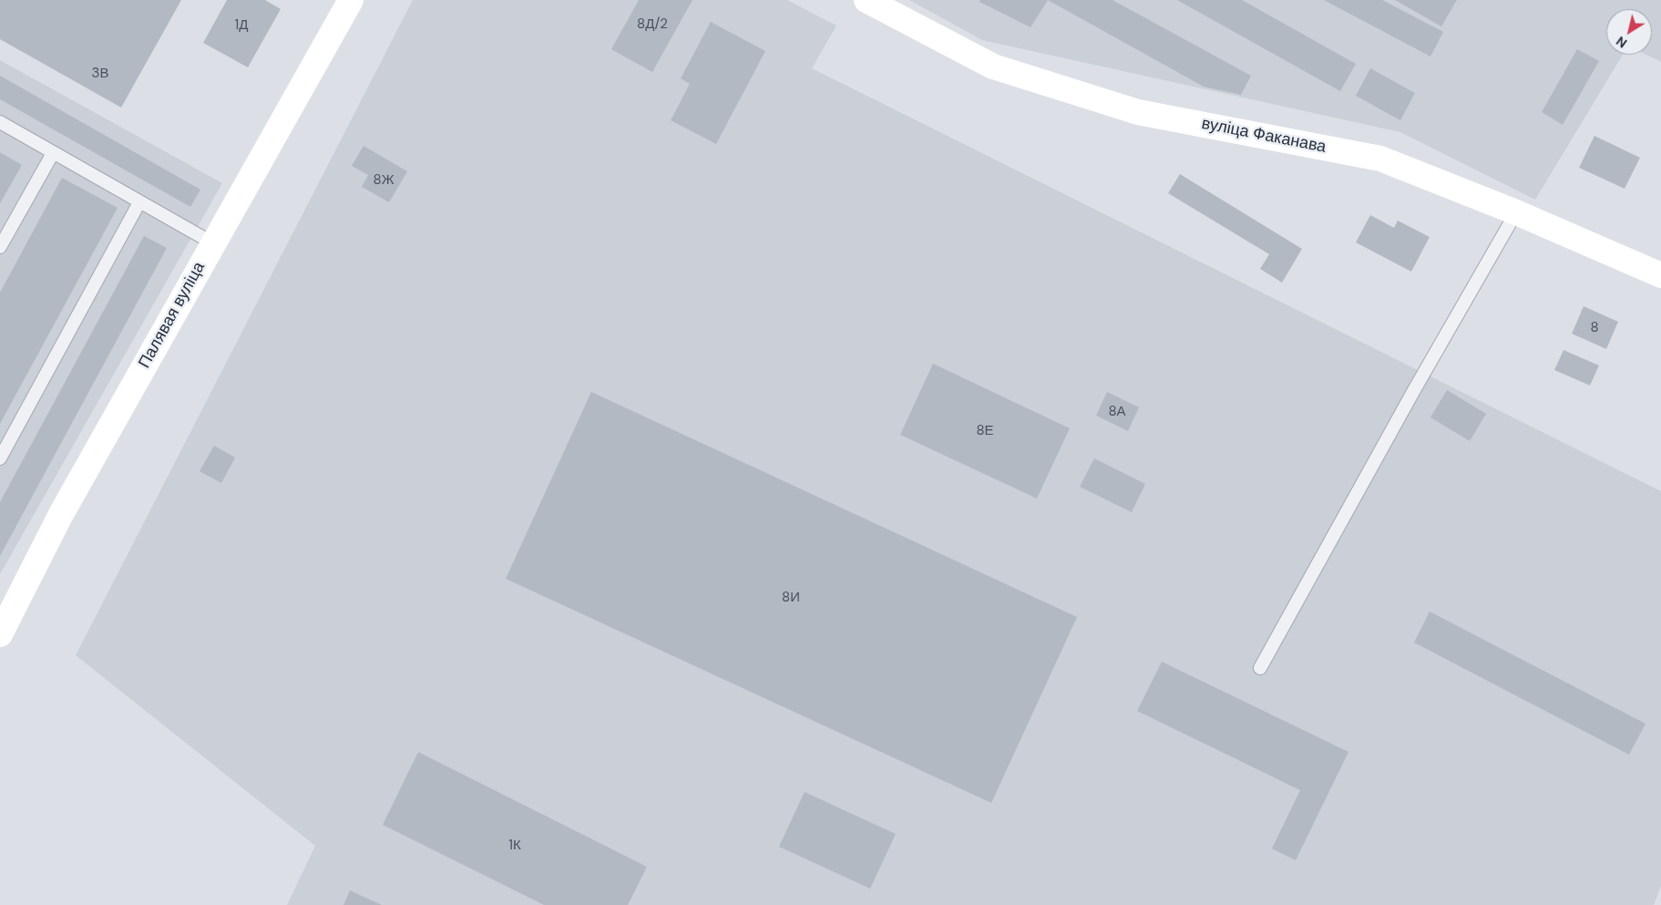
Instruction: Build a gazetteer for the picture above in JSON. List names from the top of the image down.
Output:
{
  "streets": {
    "main road": ["вуліца Факанава", "Палявая вуліца"]
  },
  "house_numbers": [
    "8Д/2",
    "1Д",
    "3В",
    "8Ж",
    "8",
    "8А",
    "8Е",
    "8И",
    "1К"
  ],
  "north": "bottom left"
}
